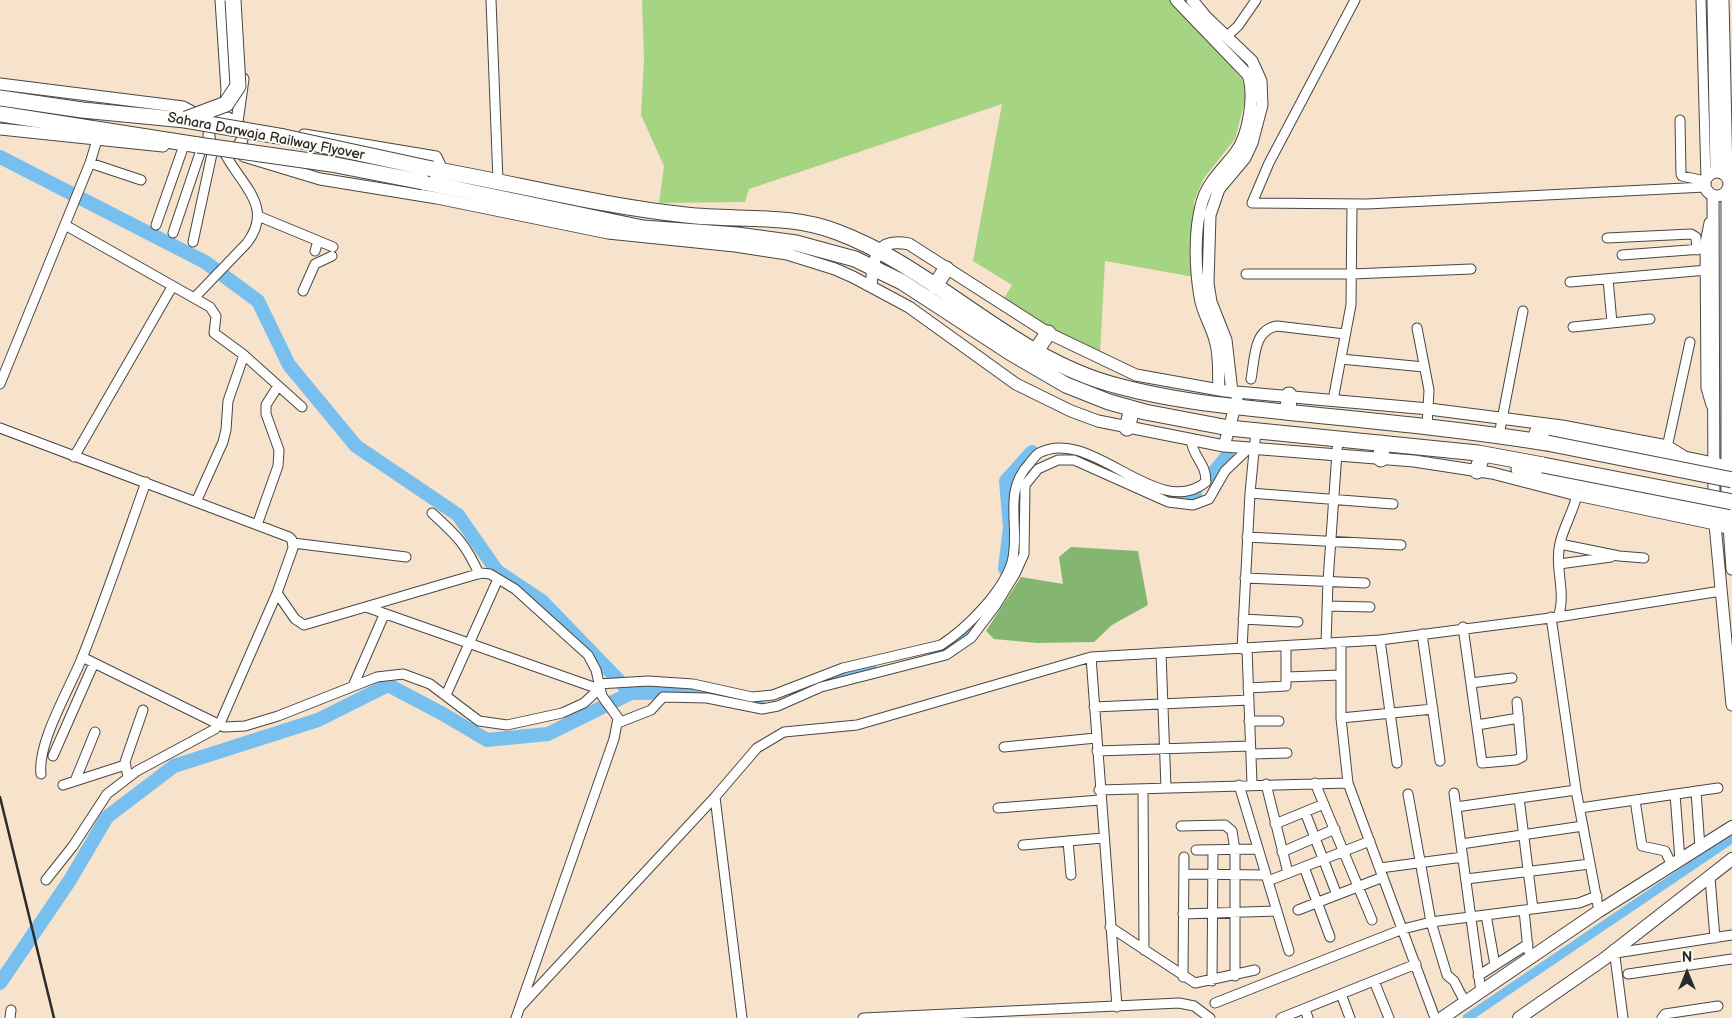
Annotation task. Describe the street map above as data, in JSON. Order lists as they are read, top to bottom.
{
  "streets": {
    "highway": ["Sahara Darwaja Railway Flyover"]
  },
  "north": "top"
}
